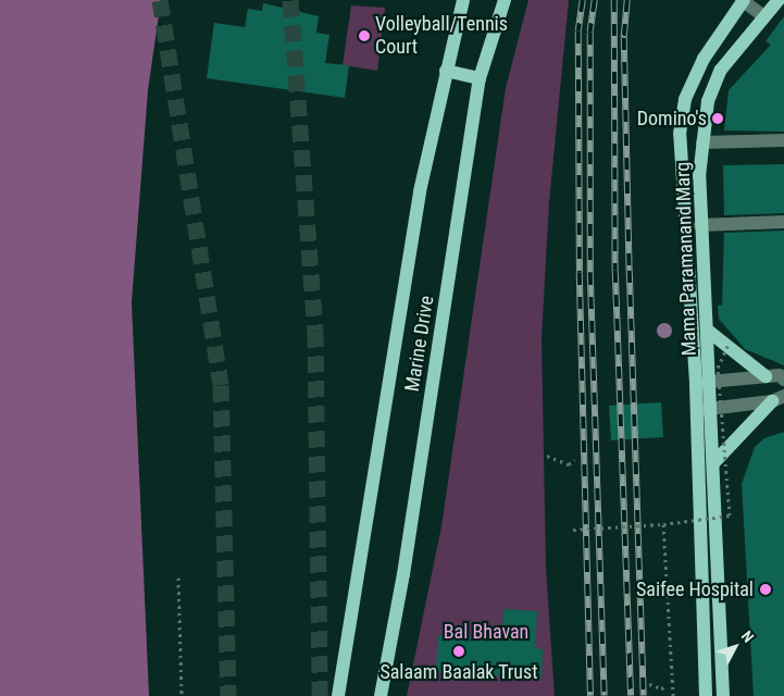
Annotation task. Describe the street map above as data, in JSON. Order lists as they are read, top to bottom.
{
  "streets": {
    "main road": ["Mama Paramanand Marg", "Marine Drive"]
  },
  "parks": ["Bal Bhavan"],
  "places": [
    "Volleyball/Tennis Court",
    "Domino's",
    "Saifee Hospital",
    "Salaam Baalak Trust"
  ],
  "north": "top right"
}
